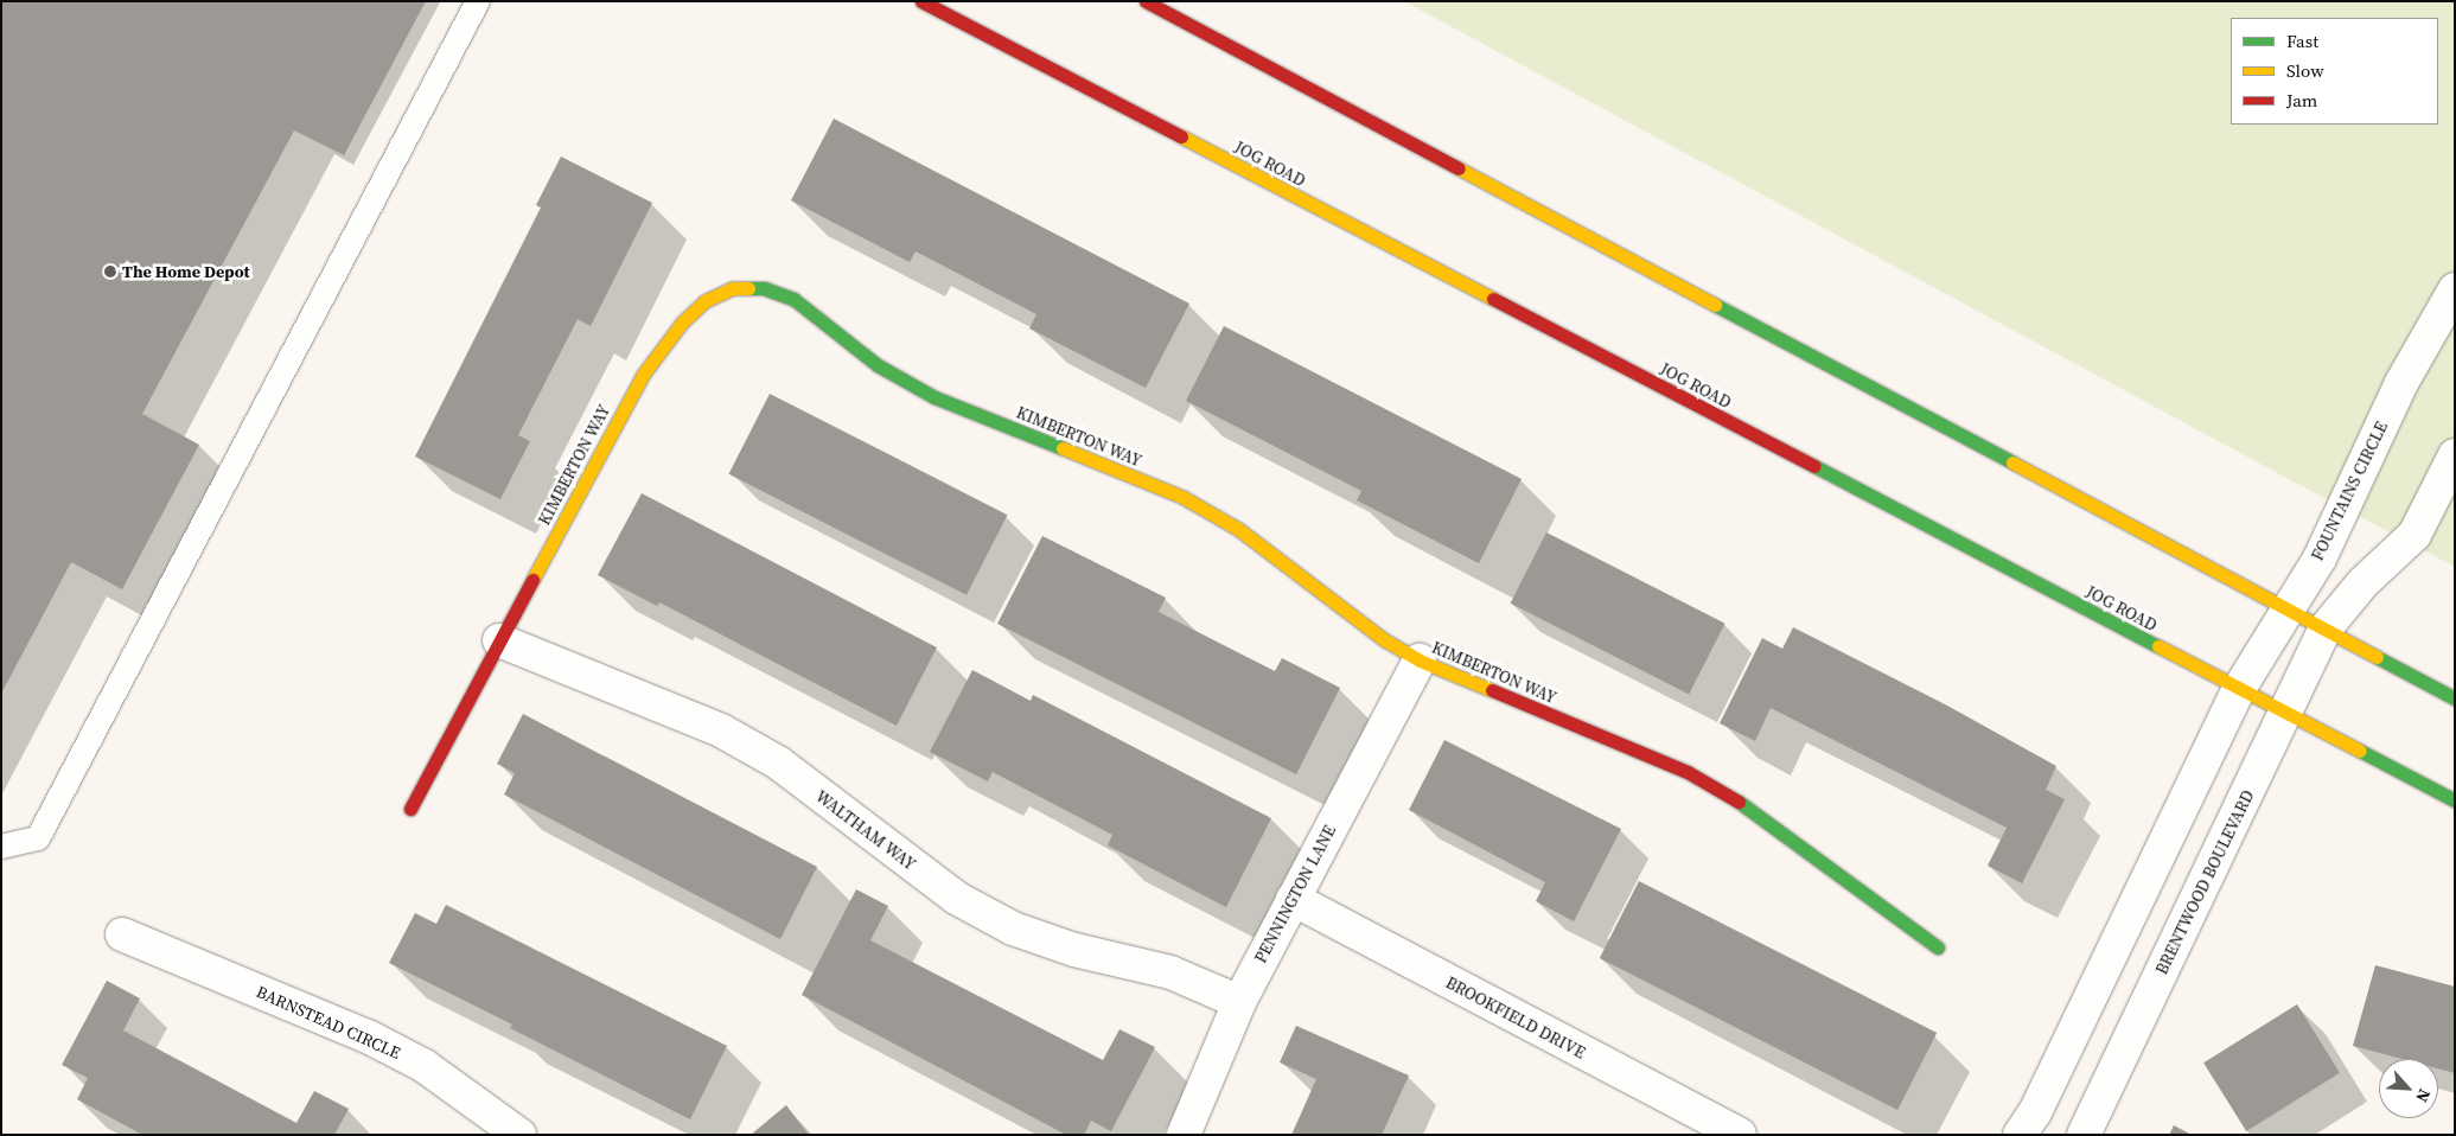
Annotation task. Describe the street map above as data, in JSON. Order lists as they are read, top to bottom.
{
  "streets": {
    "main road": ["JOG ROAD", "KIMBERTON WAY"],
    "street": [
      "FOUNTAINS CIRCLE",
      "WALTHAM WAY",
      "BRENTWOOD BOULEVARD",
      "PENNINGTON LANE",
      "BROOKFIELD DRIVE",
      "BARNSTEAD CIRCLE"
    ]
  },
  "crossings": [
    ["JOG ROAD", "FOUNTAINS CIRCLE"],
    ["JOG ROAD", "BRENTWOOD BOULEVARD"],
    ["KIMBERTON WAY", "WALTHAM WAY"],
    ["KIMBERTON WAY", "PENNINGTON LANE"],
    ["WALTHAM WAY", "PENNINGTON LANE"],
    ["PENNINGTON LANE", "BROOKFIELD DRIVE"]
  ],
  "places": ["The Home Depot"],
  "legend": ["Fast", "Slow", "Jam"],
  "north": "bottom right"
}
